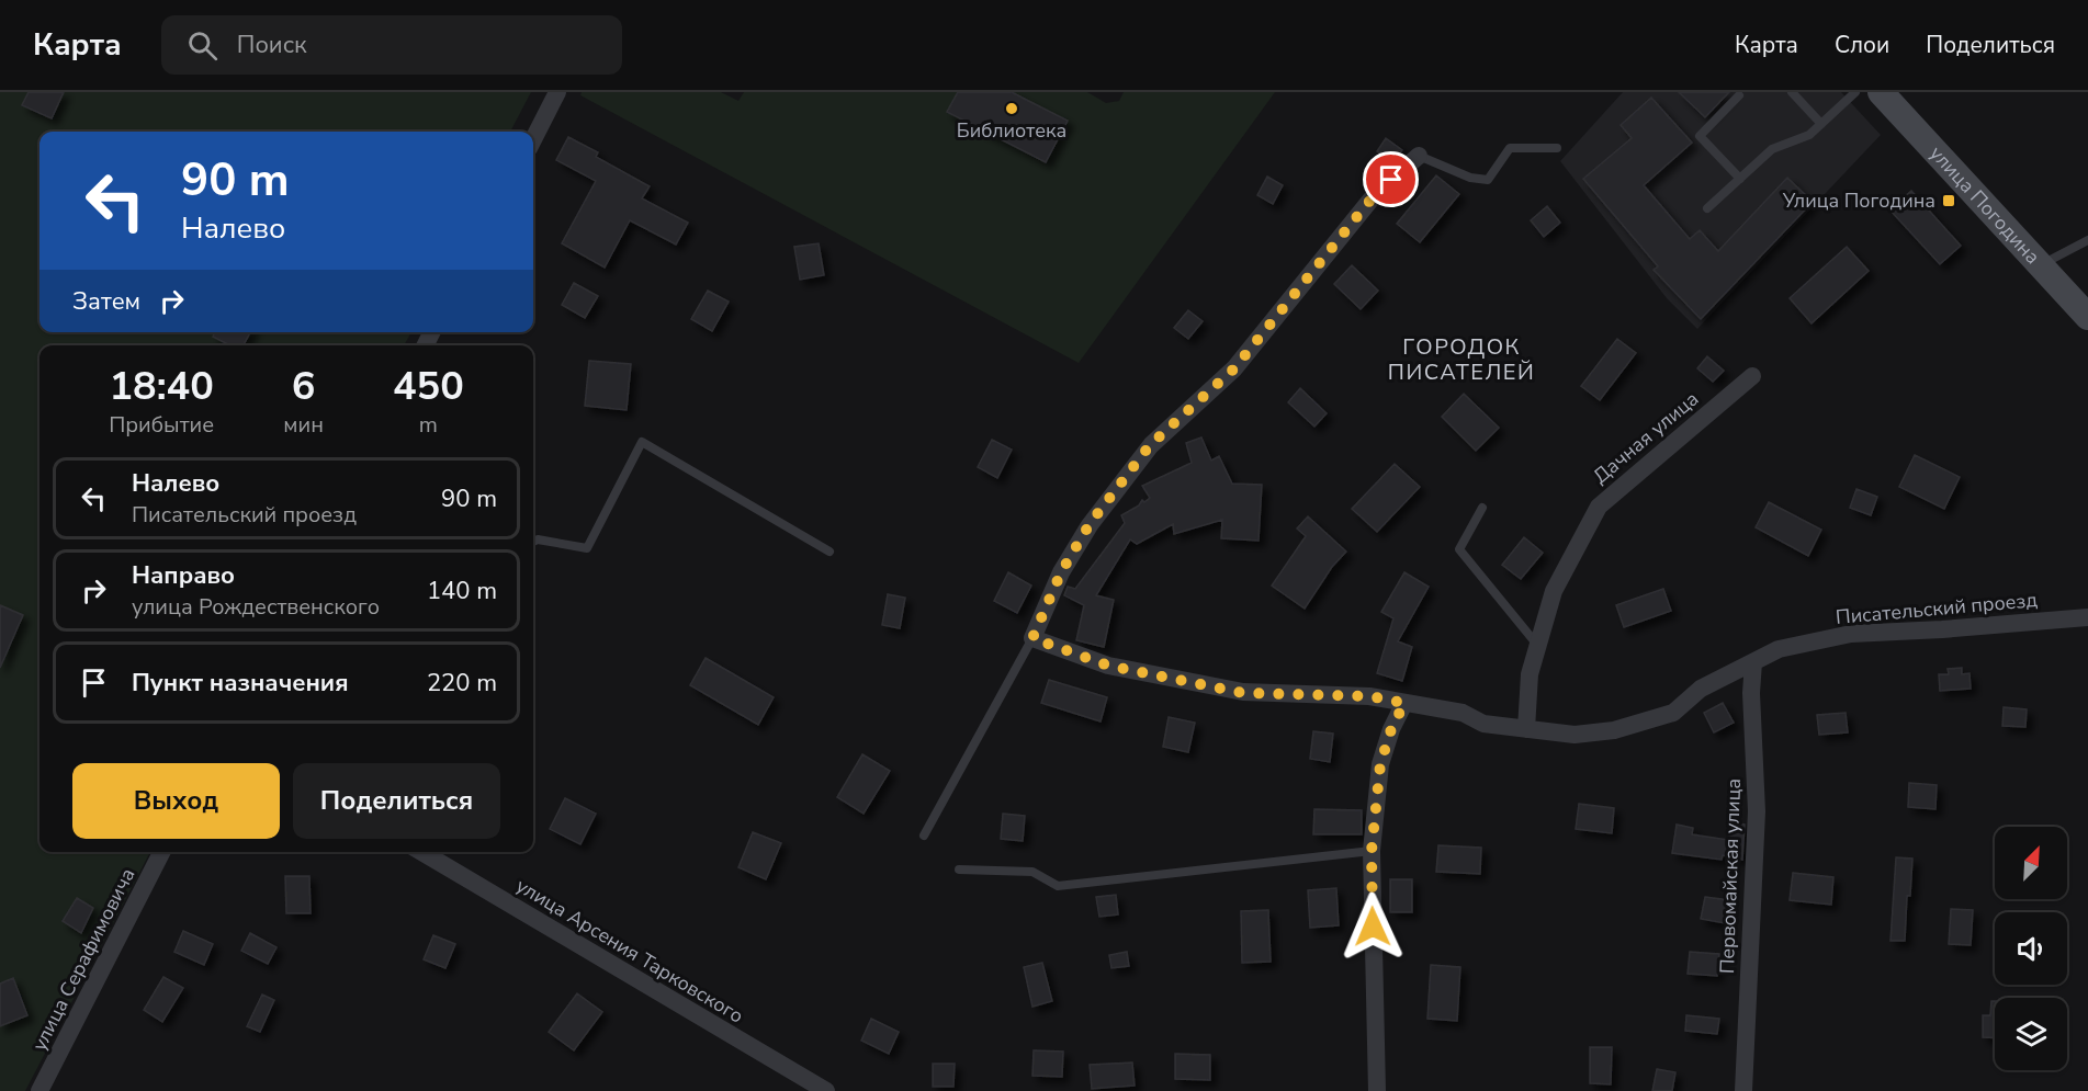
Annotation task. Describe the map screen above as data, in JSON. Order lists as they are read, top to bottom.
{
  "streets": {
    "main road": ["улица Погодина"],
    "street": [
      "Дачная улица",
      "Писательский проезд",
      "Первомайская улица",
      "улица Арсения Тарковского",
      "улица Серафимовича"
    ]
  },
  "crossings": [
    ["Дачная улица", "Писательский проезд"],
    ["Писательский проезд", "Первомайская улица"]
  ],
  "districts": ["ГОРОДОК ПИСАТЕЛЕЙ"],
  "places": {
    "other": ["Библиотека"],
    "transit": ["Улица Погодина"]
  },
  "north": "top right",
  "page": {
    "header": "Карта",
    "search": "Поиск",
    "nav": ["Карта", "Слои", "Поделиться"],
    "turn": ["90 m", "Налево"],
    "then": "Затем",
    "eta": [
      "18:40",
      "Прибытие",
      "6",
      "мин",
      "450",
      "m"
    ],
    "list": [
      {
        "name": "Налево",
        "note": "Писательский проезд",
        "value": "90 m"
      },
      {
        "name": "Направо",
        "note": "улица Рождественского",
        "value": "140 m"
      },
      {
        "name": "Пункт назначения",
        "value": "220 m"
      }
    ],
    "buttons": ["Выход", "Поделиться"]
  }
}
